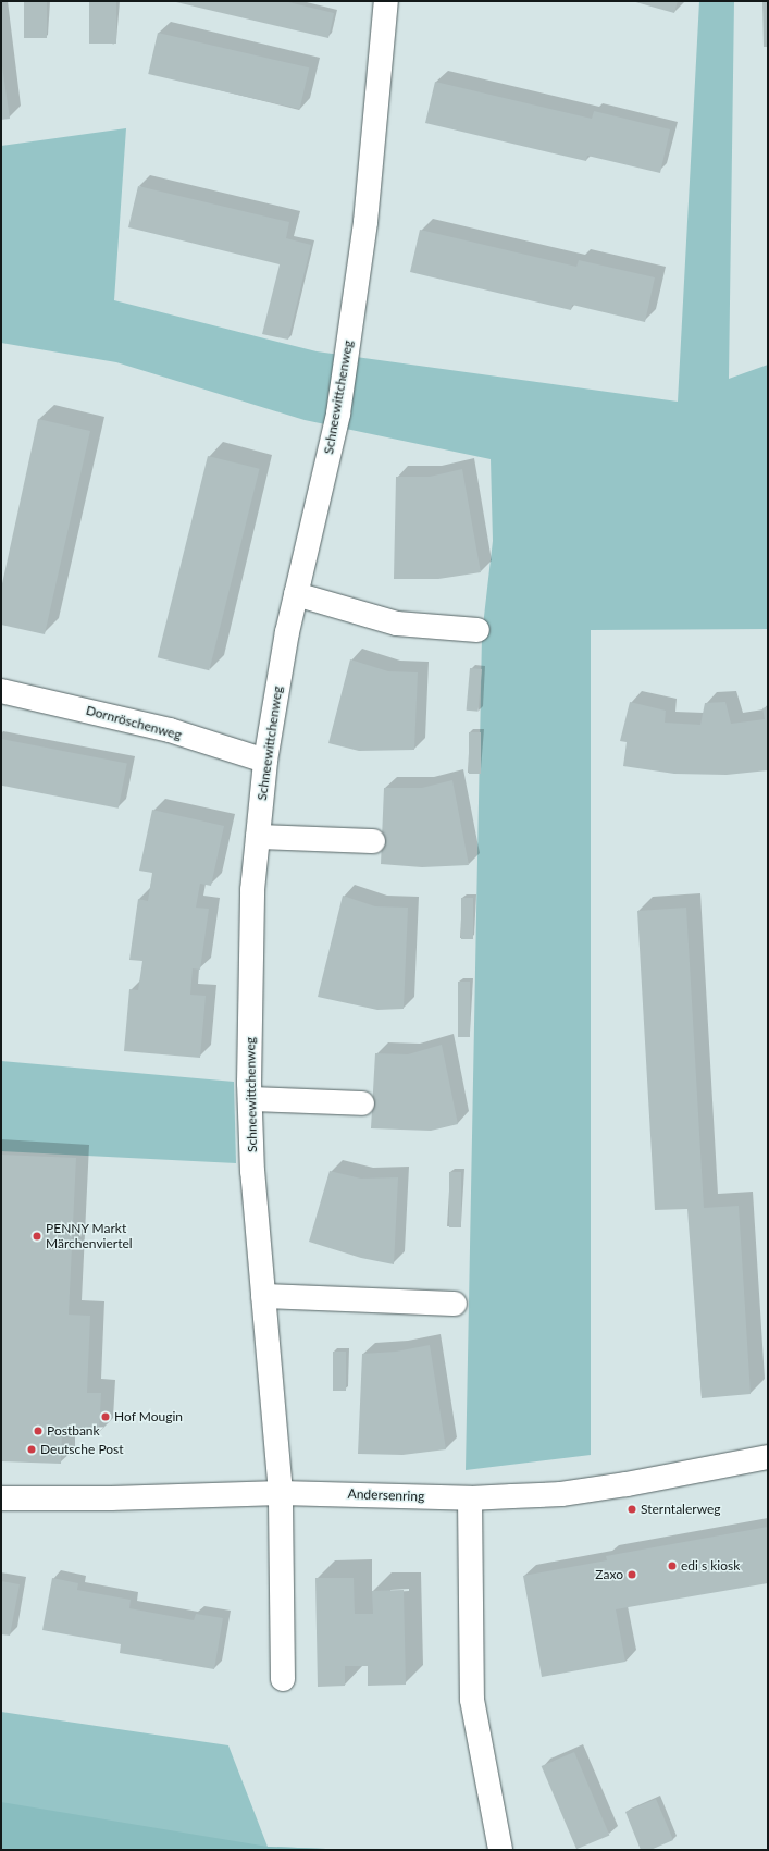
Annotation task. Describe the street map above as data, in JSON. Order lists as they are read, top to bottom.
{
  "streets": {
    "street": ["Schneewittchenweg", "Dornröschenweg", "Andersenring"]
  },
  "crossings": [
    ["Schneewittchenweg", "Dornröschenweg"],
    ["Schneewittchenweg", "Andersenring"]
  ],
  "places": [
    "PENNY Markt Märchenviertel",
    "Hof Mougin",
    "Postbank",
    "Deutsche Post",
    "Sterntalerweg",
    "edi s kiosk",
    "Zaxo"
  ]
}
